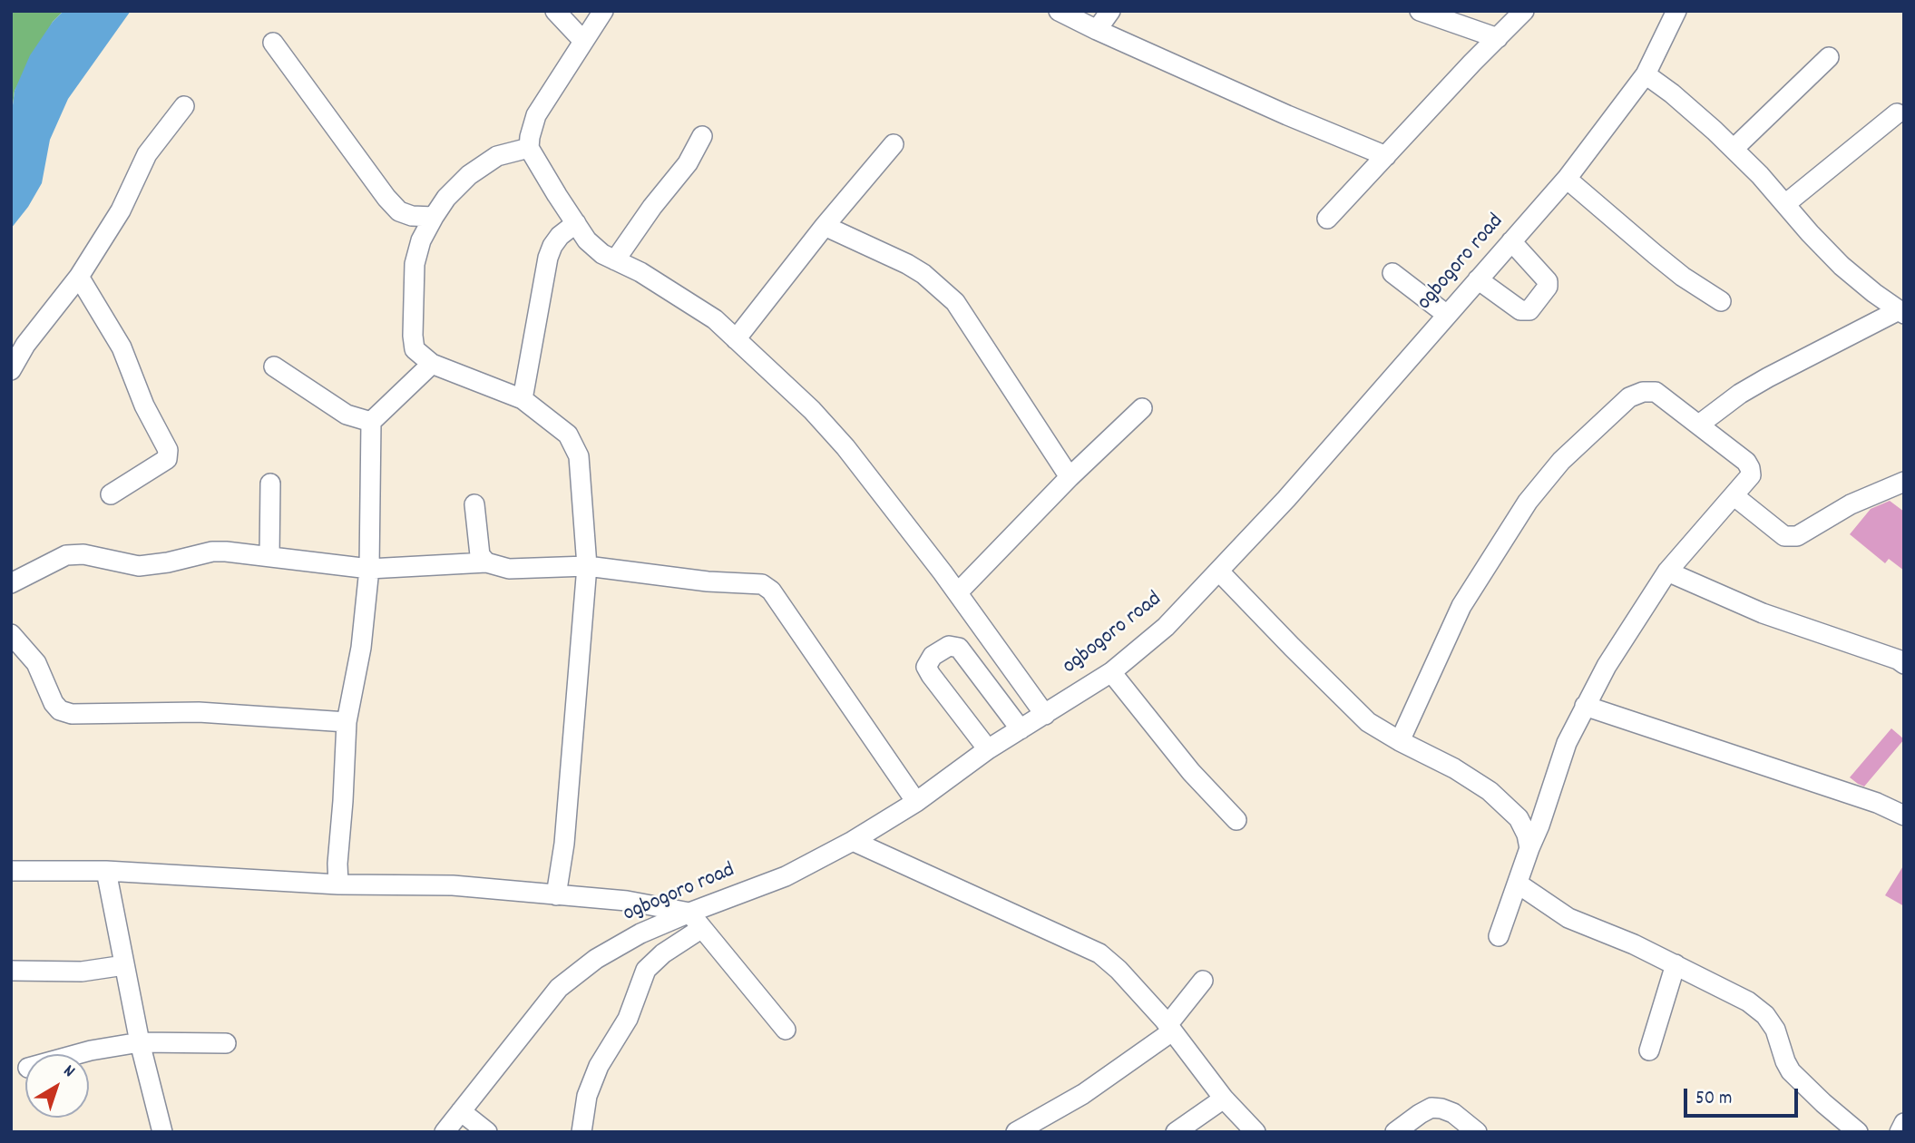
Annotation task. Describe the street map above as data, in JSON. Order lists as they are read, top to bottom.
{
  "streets": {
    "street": ["ogbogoro road"]
  },
  "scale_bar": "50 m",
  "north": "top right"
}
